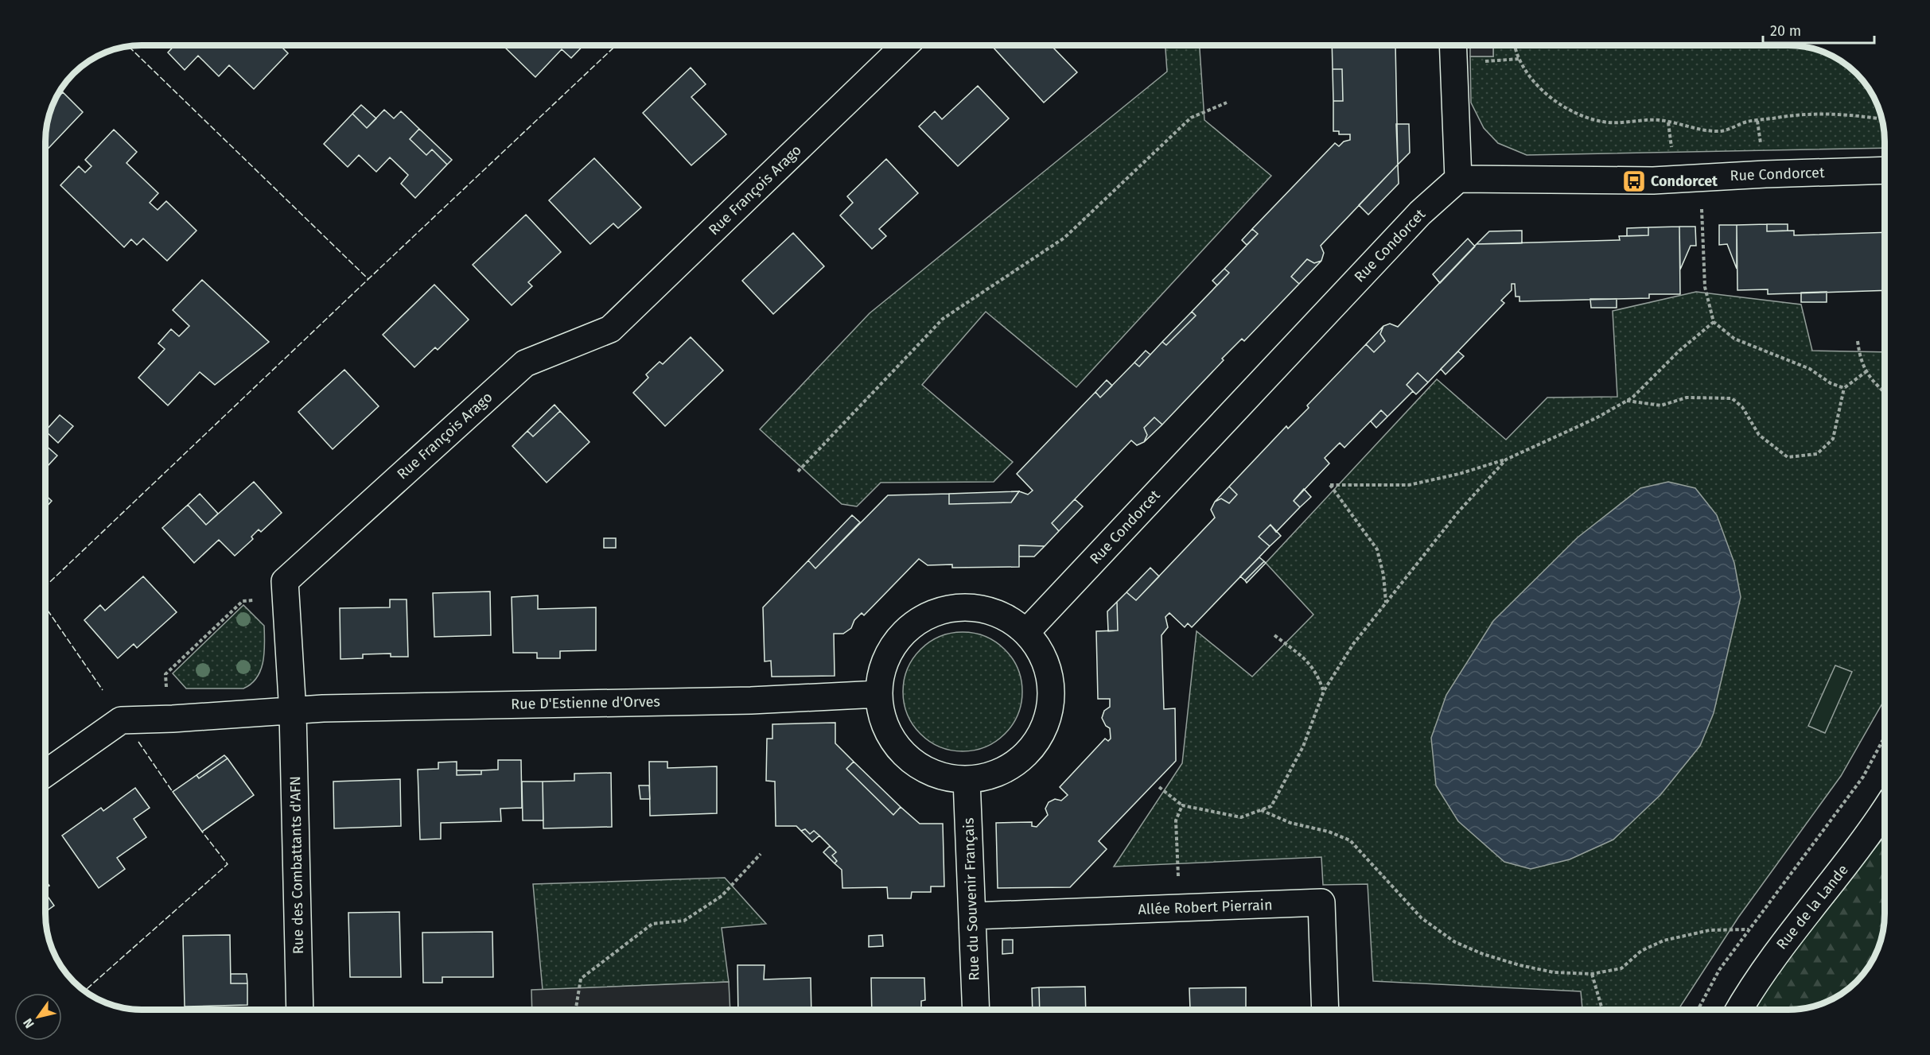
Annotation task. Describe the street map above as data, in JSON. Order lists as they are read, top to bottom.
{
  "streets": {
    "street": [
      "Rue Condorcet",
      "Rue François Arago",
      "Rue D'Estienne d'Orves",
      "Rue des Combattants d'AFN",
      "Rue du Souvenir Français",
      "Allée Robert Pierrain",
      "Rue de la Lande"
    ]
  },
  "crossings": [
    ["Rue François Arago", "Rue D'Estienne d'Orves"],
    ["Rue François Arago", "Rue des Combattants d'AFN"],
    ["Rue D'Estienne d'Orves", "Rue des Combattants d'AFN"],
    ["Rue du Souvenir Français", "Allée Robert Pierrain"]
  ],
  "places": {
    "bus stop": ["Condorcet"]
  },
  "scale_bar": "20 m",
  "north": "bottom left"
}
